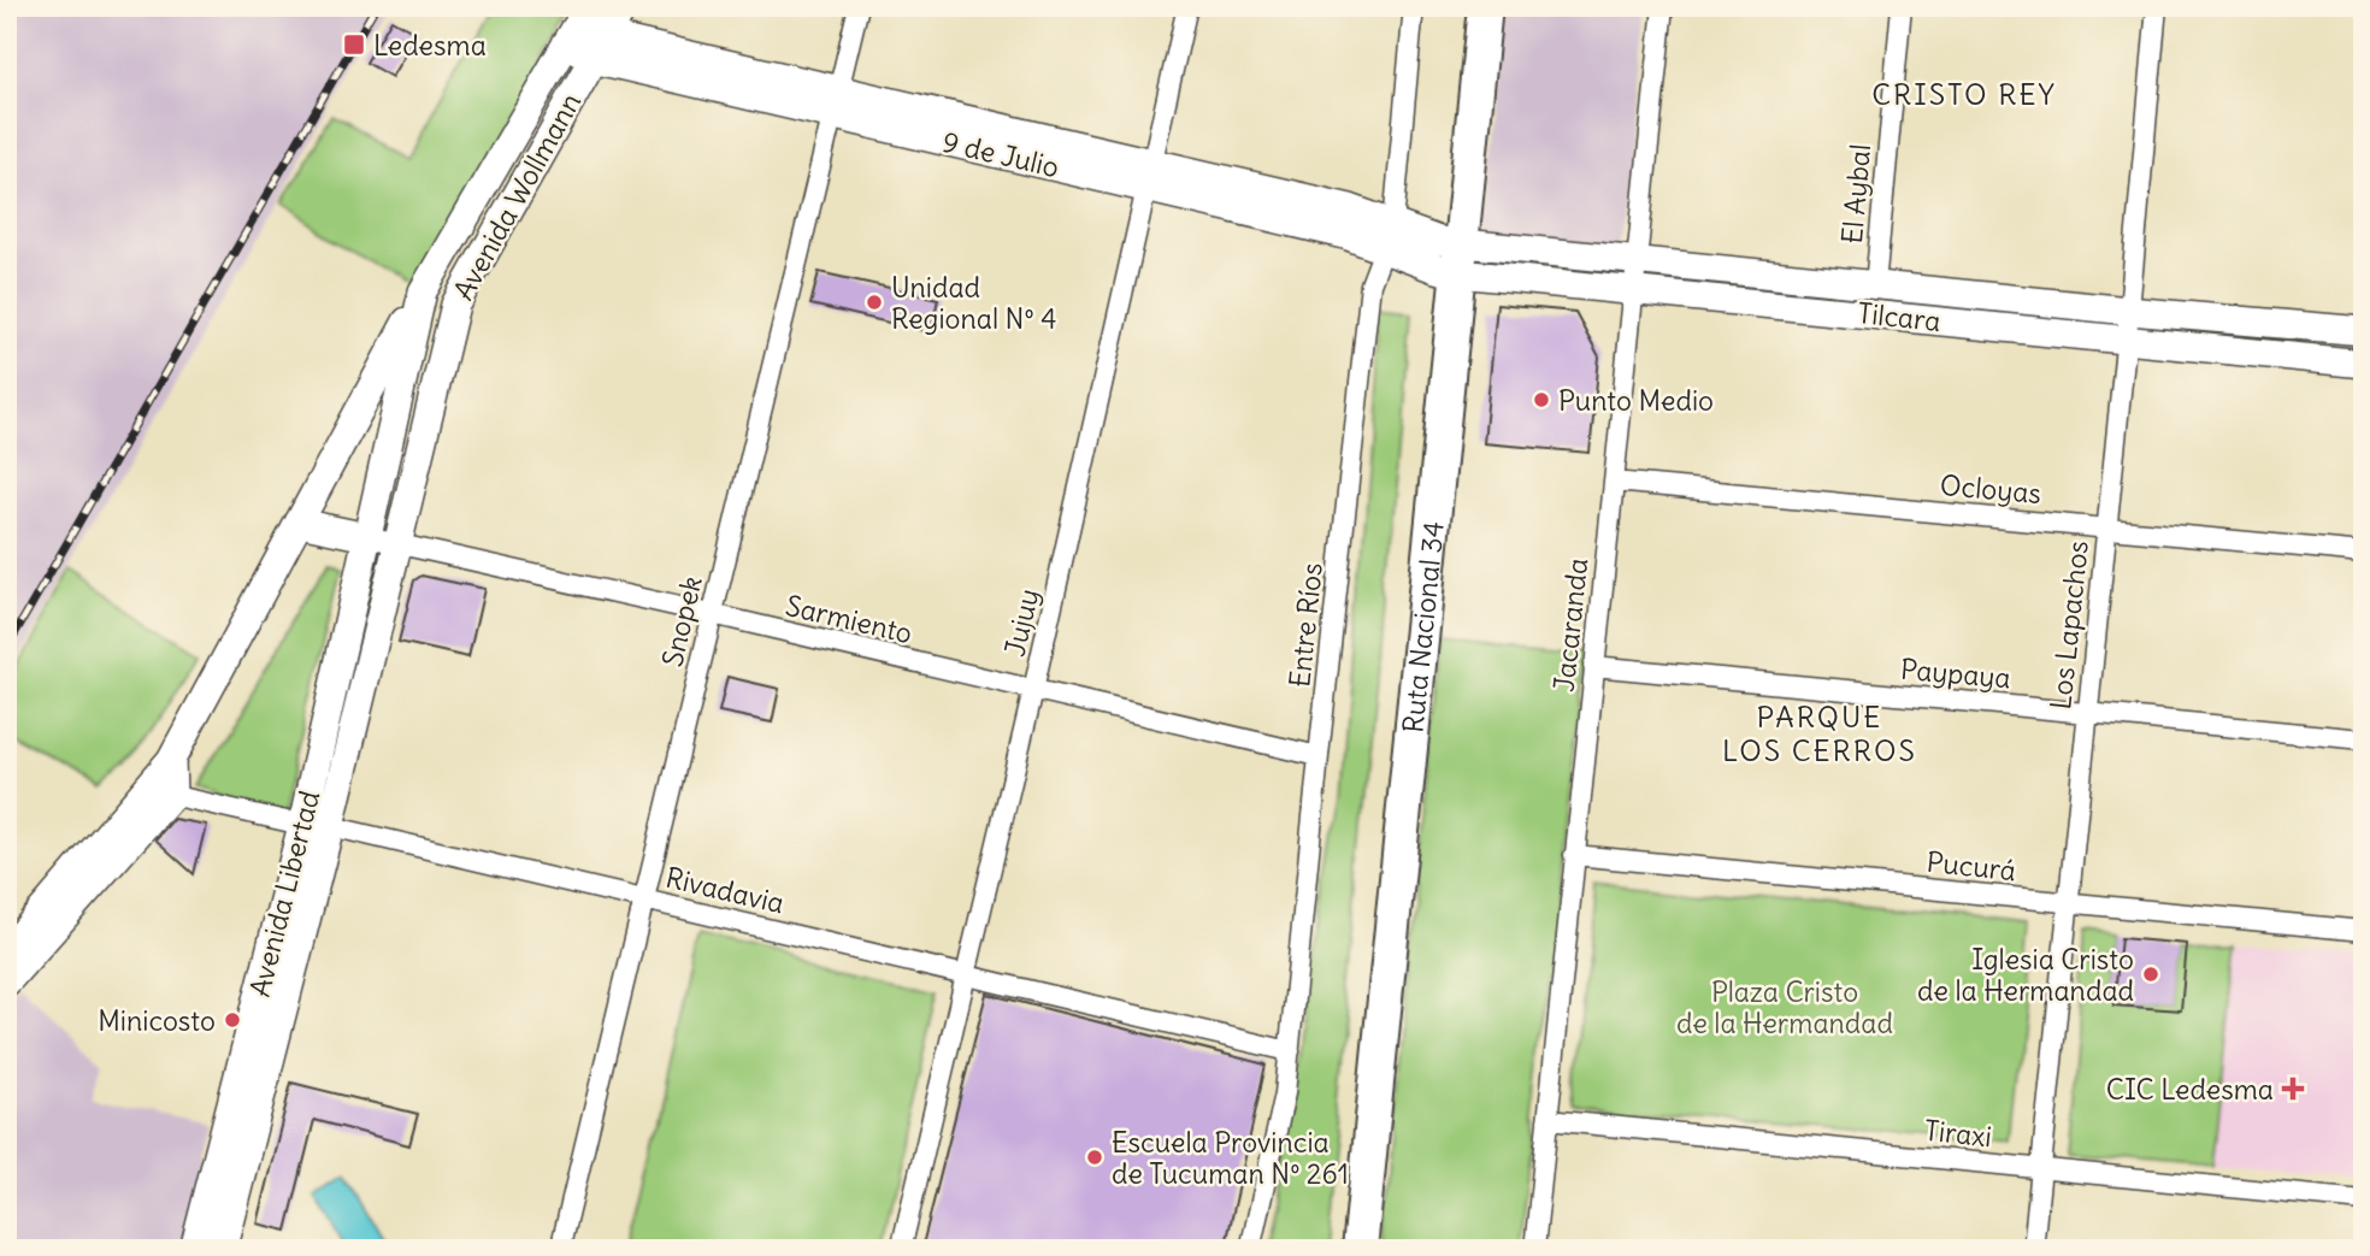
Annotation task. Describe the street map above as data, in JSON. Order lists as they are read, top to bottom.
{
  "streets": {
    "highway": ["Ruta Nacional 34"],
    "street": [
      "9 de Julio",
      "El Aybal",
      "Avenida Wollmann",
      "Tilcara",
      "Ocloyas",
      "Sarmiento",
      "Snopek",
      "Jujuy",
      "Entre Ríos",
      "Jacaranda",
      "Los Lapachos",
      "Paypaya",
      "Pucurá",
      "Rivadavia",
      "Avenida Libertad",
      "Tiraxi"
    ]
  },
  "crossings": [
    ["9 de Julio", "Avenida Wollmann"],
    ["9 de Julio", "Tilcara"],
    ["9 de Julio", "Snopek"],
    ["9 de Julio", "Jujuy"],
    ["9 de Julio", "Entre Ríos"],
    ["9 de Julio", "Ruta Nacional 34"],
    ["El Aybal", "Tilcara"],
    ["Avenida Wollmann", "Sarmiento"],
    ["Avenida Wollmann", "Rivadavia"],
    ["Avenida Wollmann", "Avenida Libertad"],
    ["Tilcara", "Jacaranda"],
    ["Tilcara", "Los Lapachos"],
    ["Tilcara", "Ruta Nacional 34"],
    ["Ocloyas", "Jacaranda"],
    ["Ocloyas", "Los Lapachos"],
    ["Sarmiento", "Snopek"],
    ["Sarmiento", "Jujuy"],
    ["Sarmiento", "Entre Ríos"],
    ["Sarmiento", "Avenida Libertad"],
    ["Snopek", "Rivadavia"],
    ["Jujuy", "Rivadavia"],
    ["Entre Ríos", "Rivadavia"],
    ["Jacaranda", "Paypaya"],
    ["Jacaranda", "Pucurá"],
    ["Jacaranda", "Tiraxi"],
    ["Los Lapachos", "Paypaya"],
    ["Los Lapachos", "Pucurá"],
    ["Los Lapachos", "Tiraxi"],
    ["Rivadavia", "Avenida Libertad"]
  ],
  "districts": ["CRISTO REY", "PARQUE LOS CERROS"],
  "parks": ["Plaza Cristo de la Hermandad"],
  "places": {
    "transit": ["Ledesma"],
    "other": [
      "Unidad Regional Nº 4",
      "Punto Medio",
      "Iglesia Cristo de la Hermandad",
      "Minicosto",
      "Escuela Provincia de Tucuman Nº 261"
    ],
    "health": ["CIC Ledesma"]
  }
}
